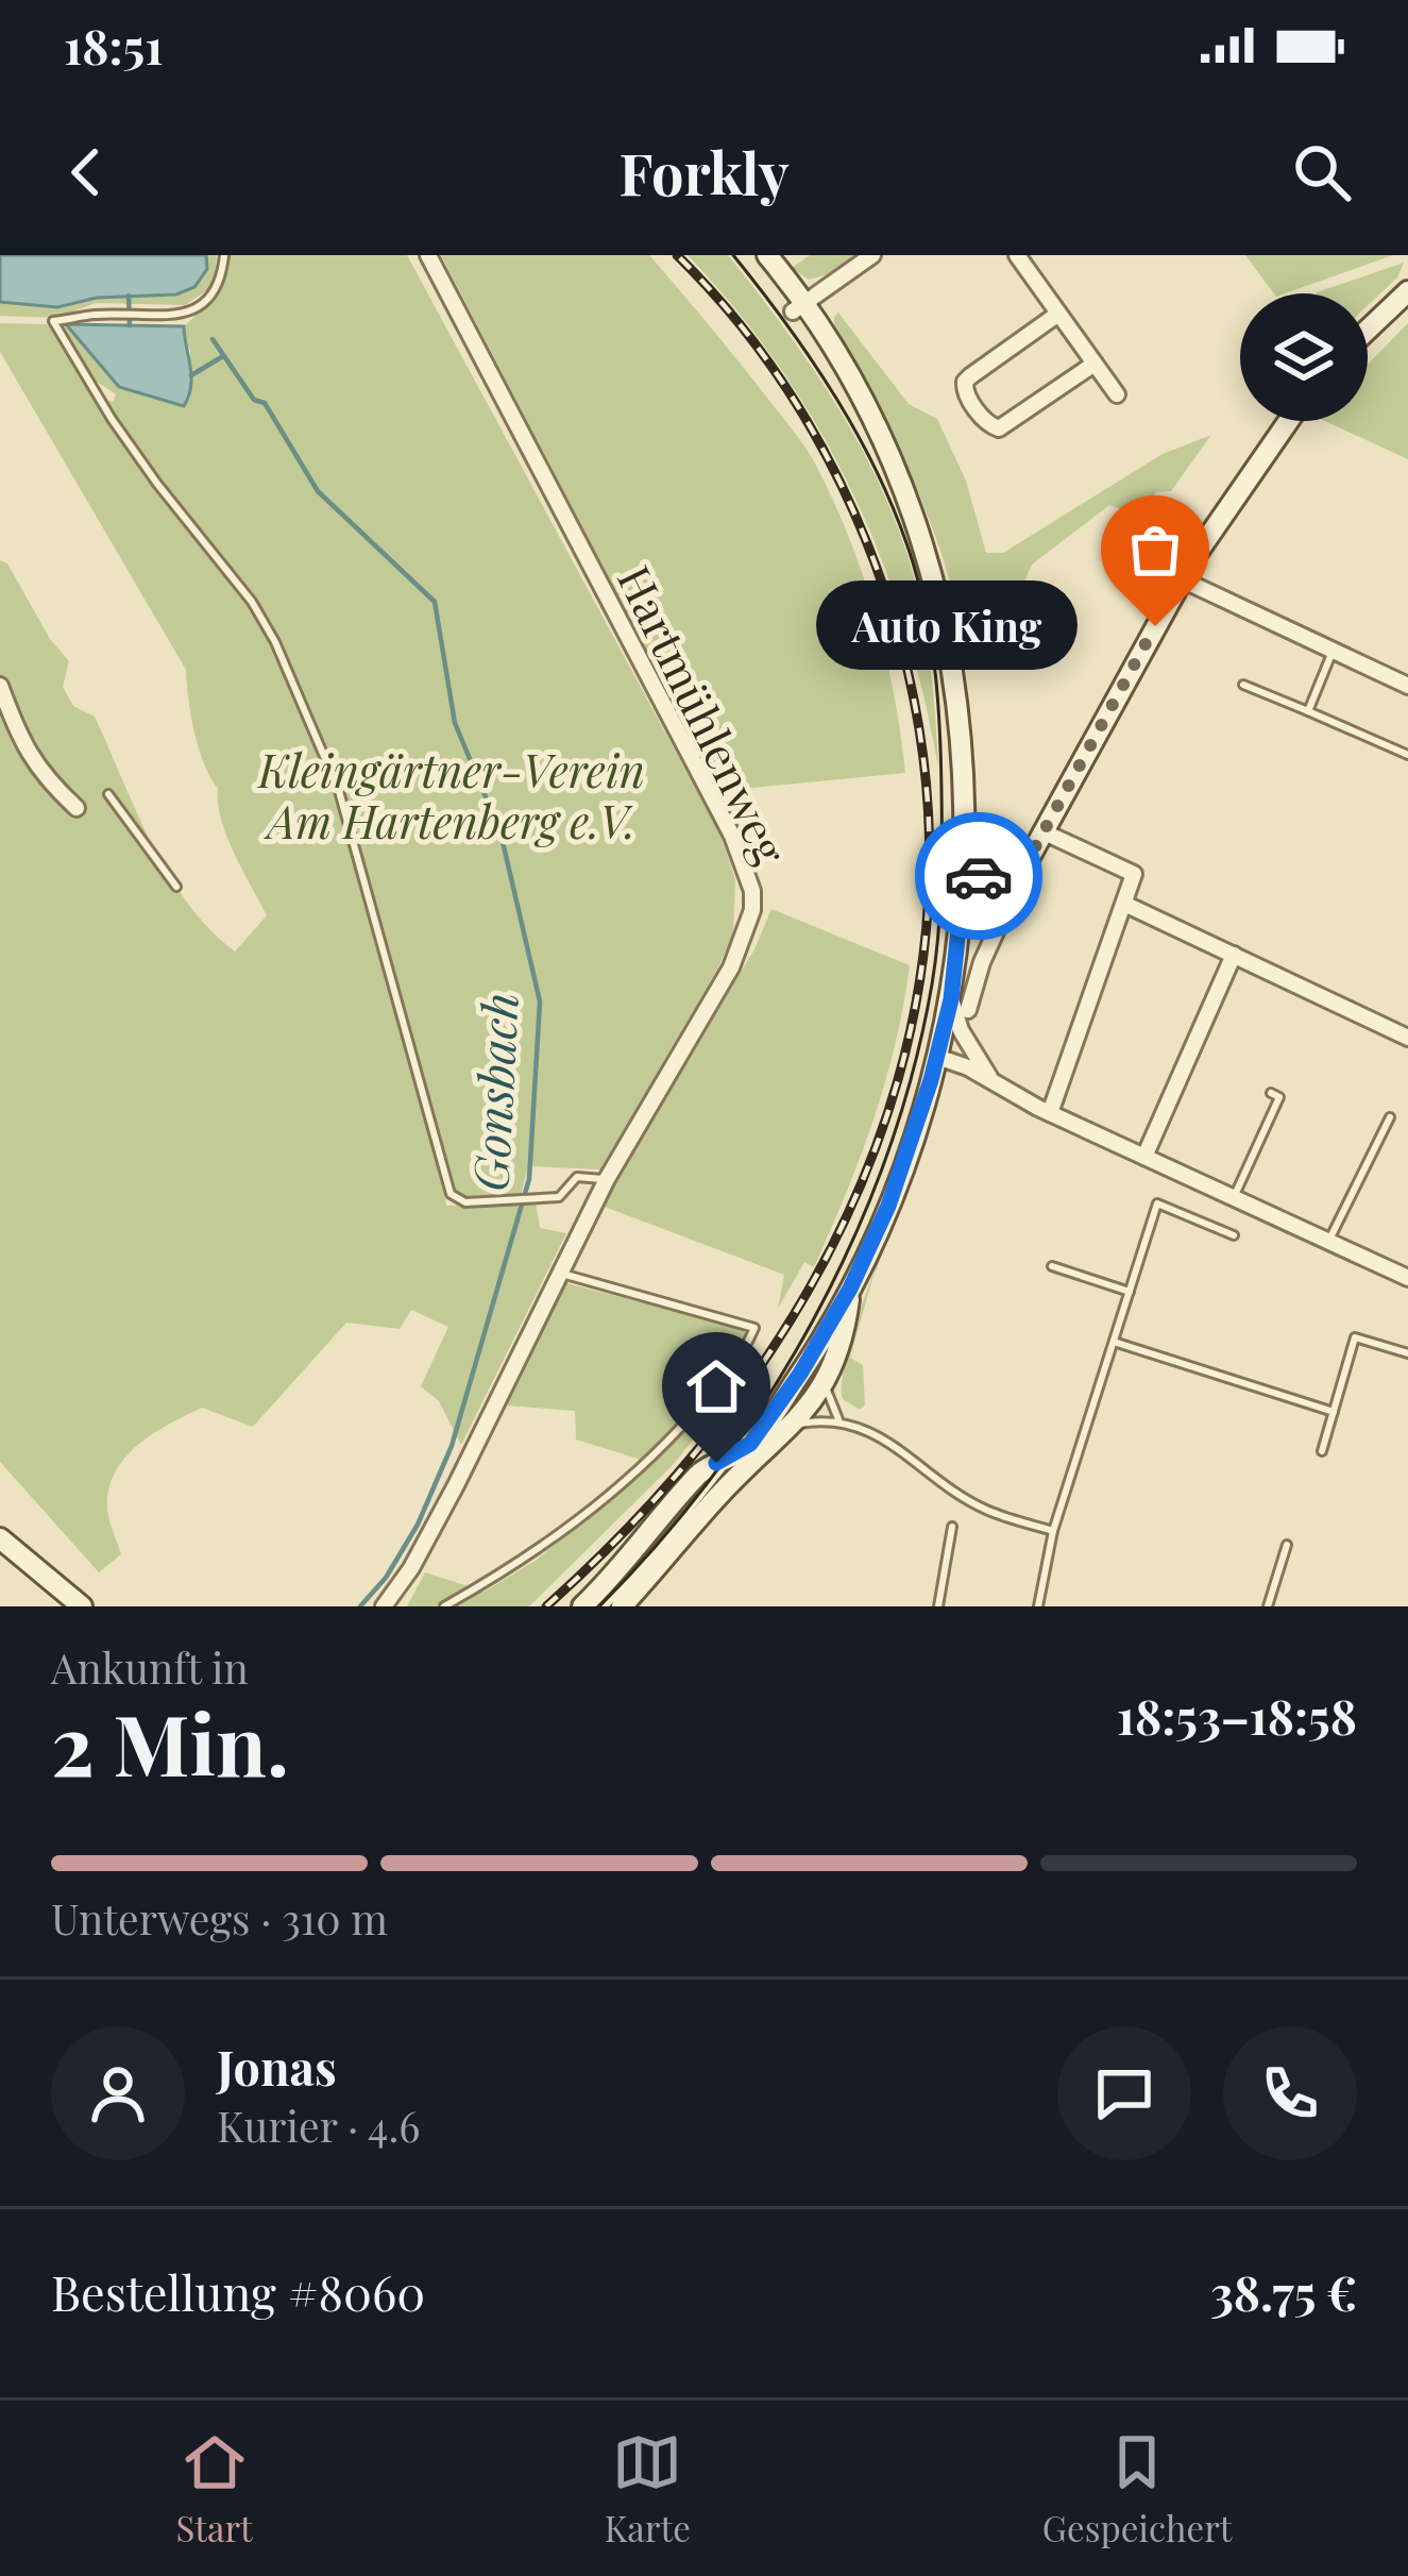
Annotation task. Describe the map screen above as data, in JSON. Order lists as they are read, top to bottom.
{
  "streets": {
    "street": ["Hartmühlenweg"]
  },
  "water": ["Gonsbach"],
  "parks": ["Kleingärtner-Verein Am Hartenberg e.V."],
  "places": ["Auto King"],
  "page": {
    "status": "18:51",
    "header": "Forkly",
    "bubble": "Auto King",
    "heading": ["2 Min.", "Ankunft in", "18:53–18:58"],
    "panel": [
      "Jonas",
      "Kurier · 4.6",
      "Bestellung #8060",
      "38.75 €"
    ],
    "bar": "Unterwegs · 310 m",
    "tabs": ["Start", "Karte", "Gespeichert"]
  }
}
